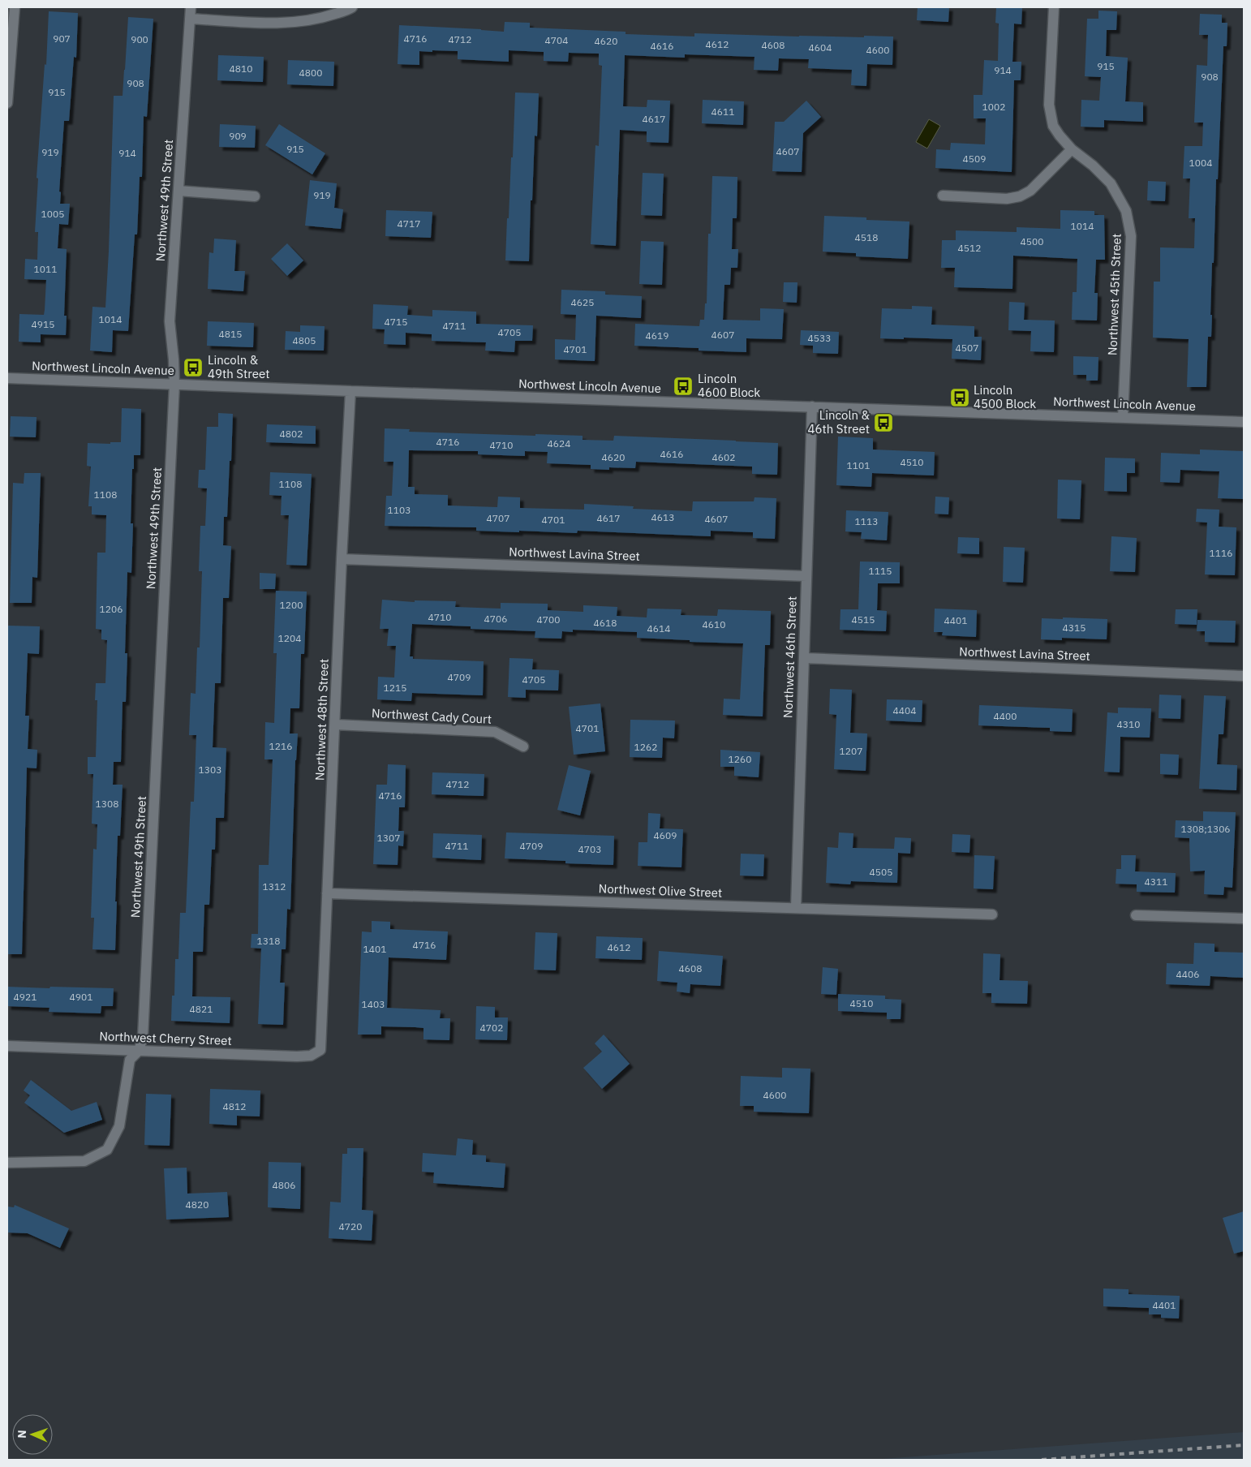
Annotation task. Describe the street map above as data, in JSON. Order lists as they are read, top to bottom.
{
  "streets": {
    "street": [
      "Northwest 49th Street",
      "Northwest 45th Street",
      "Northwest Lincoln Avenue",
      "Northwest Lavina Street",
      "Northwest 46th Street",
      "Northwest Cady Court",
      "Northwest 48th Street",
      "Northwest Olive Street",
      "Northwest Cherry Street"
    ]
  },
  "crossings": [
    ["Northwest 49th Street", "Northwest Lincoln Avenue"],
    ["Northwest 49th Street", "Northwest Cherry Street"],
    ["Northwest 45th Street", "Northwest Lincoln Avenue"],
    ["Northwest Lincoln Avenue", "Northwest 46th Street"],
    ["Northwest Lincoln Avenue", "Northwest 48th Street"],
    ["Northwest Lavina Street", "Northwest 46th Street"],
    ["Northwest Lavina Street", "Northwest 48th Street"],
    ["Northwest 46th Street", "Northwest Olive Street"],
    ["Northwest Cady Court", "Northwest 48th Street"],
    ["Northwest 48th Street", "Northwest Olive Street"],
    ["Northwest 48th Street", "Northwest Cherry Street"]
  ],
  "places": {
    "bus stop": [
      "Lincoln & 49th Street",
      "Lincoln 4600 Block",
      "Lincoln 4500 Block",
      "Lincoln & 46th Street"
    ]
  },
  "house_numbers": [
    "907",
    "4716",
    "900",
    "4712",
    "4704",
    "4620",
    "4612",
    "4608",
    "4616",
    "4604",
    "4600",
    "915",
    "4810",
    "914",
    "4800",
    "908",
    "908",
    "915",
    "1002",
    "4611",
    "4617",
    "909",
    "915",
    "4607",
    "919",
    "914",
    "4509",
    "1004",
    "919",
    "1005",
    "4717",
    "1014",
    "4518",
    "4500",
    "4512",
    "1011",
    "4625",
    "1014",
    "4715",
    "4915",
    "4711",
    "4705",
    "4815",
    "4607",
    "4619",
    "4533",
    "4805",
    "4507",
    "4701",
    "4802",
    "4716",
    "4624",
    "4710",
    "4616",
    "4620",
    "4602",
    "4510",
    "1101",
    "1108",
    "1108",
    "1103",
    "4613",
    "4707",
    "4617",
    "4607",
    "4701",
    "1113",
    "1116",
    "1115",
    "1200",
    "1206",
    "4710",
    "4706",
    "4700",
    "4515",
    "4401",
    "4618",
    "4610",
    "4315",
    "4614",
    "1204",
    "4709",
    "4705",
    "1215",
    "4404",
    "4400",
    "4310",
    "4701",
    "1216",
    "1262",
    "1207",
    "1260",
    "1303",
    "4712",
    "4716",
    "1308",
    "1308;1306",
    "4609",
    "1307",
    "4711",
    "4709",
    "4703",
    "4505",
    "4311",
    "1312",
    "1318",
    "4716",
    "4612",
    "1401",
    "4608",
    "4406",
    "4921",
    "4901",
    "4510",
    "1403",
    "4821",
    "4702",
    "4600",
    "4812",
    "4806",
    "4820",
    "4720",
    "4401"
  ],
  "north": "left"
}
